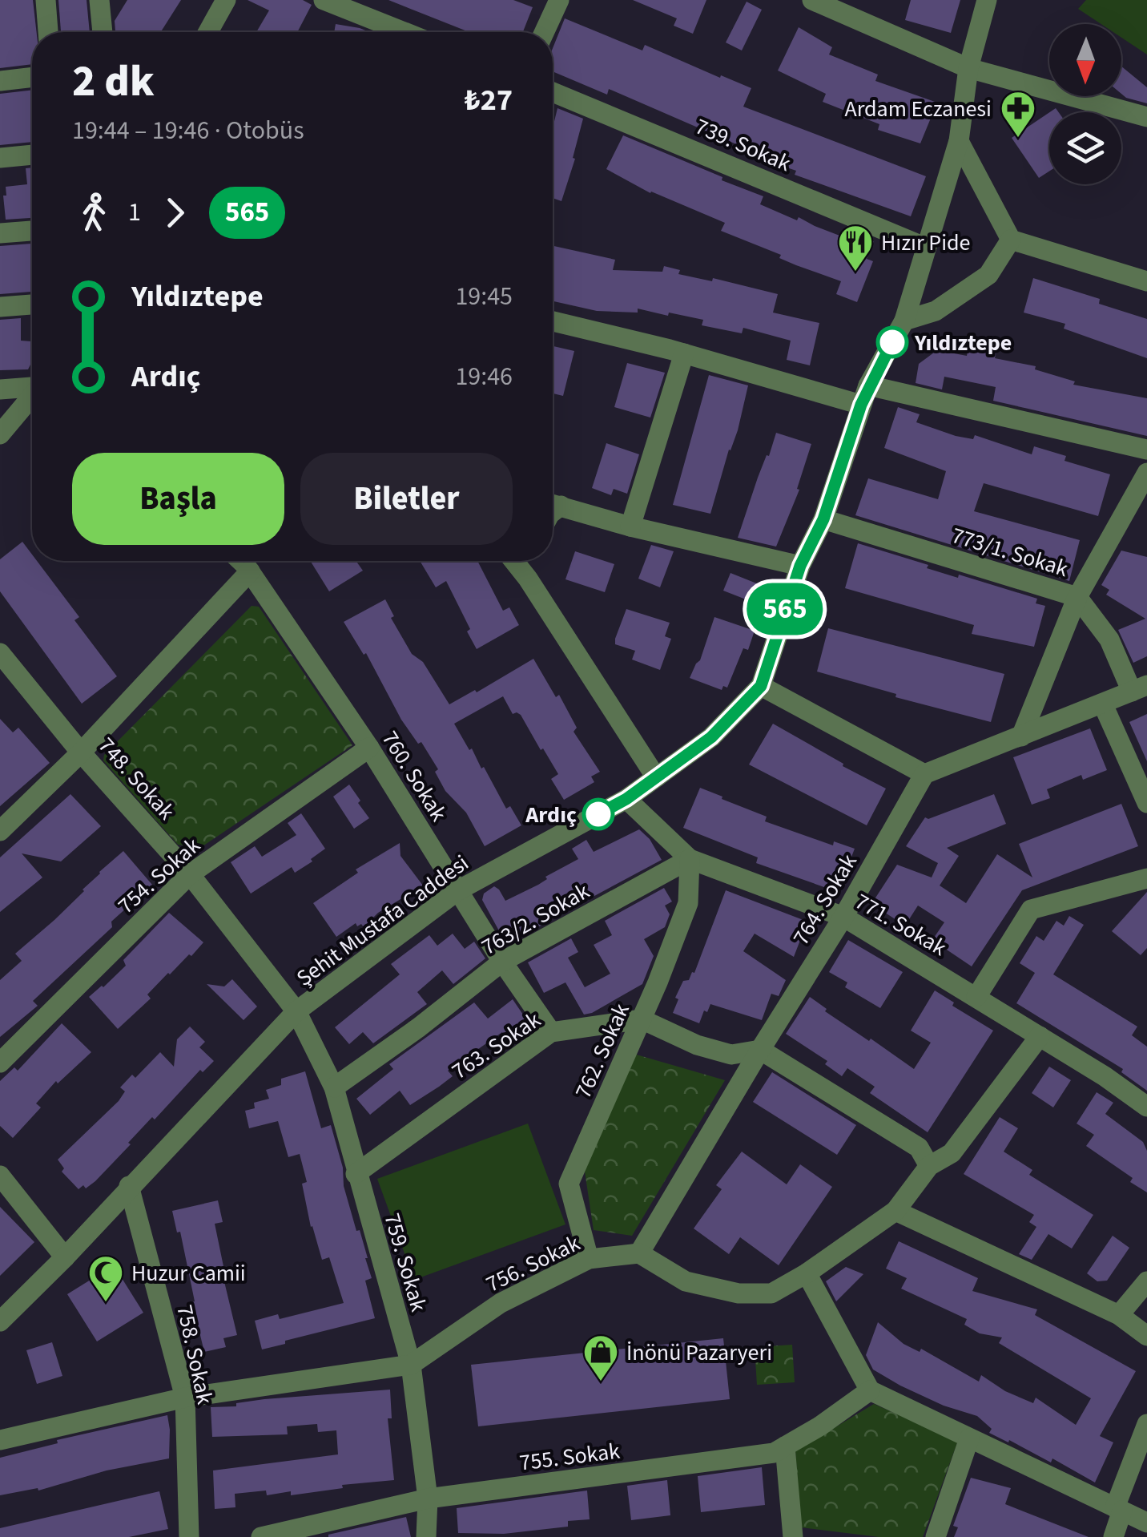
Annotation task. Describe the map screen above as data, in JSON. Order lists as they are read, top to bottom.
{
  "streets": {
    "street": [
      "739. Sokak",
      "773/1. Sokak",
      "760. Sokak",
      "748. Sokak",
      "754. Sokak",
      "764. Sokak",
      "763/2. Sokak",
      "Şehit Mustafa Caddesi",
      "771. Sokak",
      "763. Sokak",
      "762. Sokak",
      "759. Sokak",
      "756. Sokak",
      "758. Sokak",
      "755. Sokak"
    ]
  },
  "crossings": [
    ["739. Sokak", "Şehit Mustafa Caddesi"],
    ["773/1. Sokak", "Şehit Mustafa Caddesi"],
    ["760. Sokak", "754. Sokak"],
    ["760. Sokak", "763/2. Sokak"],
    ["760. Sokak", "Şehit Mustafa Caddesi"],
    ["760. Sokak", "763. Sokak"],
    ["748. Sokak", "754. Sokak"],
    ["748. Sokak", "Şehit Mustafa Caddesi"],
    ["748. Sokak", "759. Sokak"],
    ["764. Sokak", "771. Sokak"],
    ["764. Sokak", "756. Sokak"],
    ["763/2. Sokak", "771. Sokak"],
    ["763/2. Sokak", "762. Sokak"],
    ["763/2. Sokak", "759. Sokak"],
    ["Şehit Mustafa Caddesi", "771. Sokak"],
    ["Şehit Mustafa Caddesi", "759. Sokak"],
    ["Şehit Mustafa Caddesi", "758. Sokak"],
    ["771. Sokak", "762. Sokak"],
    ["763. Sokak", "762. Sokak"],
    ["763. Sokak", "759. Sokak"],
    ["762. Sokak", "756. Sokak"],
    ["759. Sokak", "756. Sokak"],
    ["759. Sokak", "755. Sokak"],
    ["756. Sokak", "758. Sokak"]
  ],
  "places": {
    "pharmacy": ["Ardam Eczanesi"],
    "restaurant": ["Hızır Pide"],
    "other": ["Yıldıztepe", "Ardıç"],
    "mosque": ["Huzur Camii"],
    "shop": ["İnönü Pazaryeri"]
  },
  "lines": ["bus line 565"],
  "north": "bottom",
  "page": {
    "on_map": "565",
    "heading": ["2 dk", "19:44 – 19:46 · Otobüs", "₺27"],
    "legs": ["1", "565"],
    "list": [
      {
        "name": "Yıldıztepe",
        "value": "19:45"
      },
      {
        "name": "Ardıç",
        "value": "19:46"
      }
    ],
    "buttons": ["Başla", "Biletler"]
  }
}
